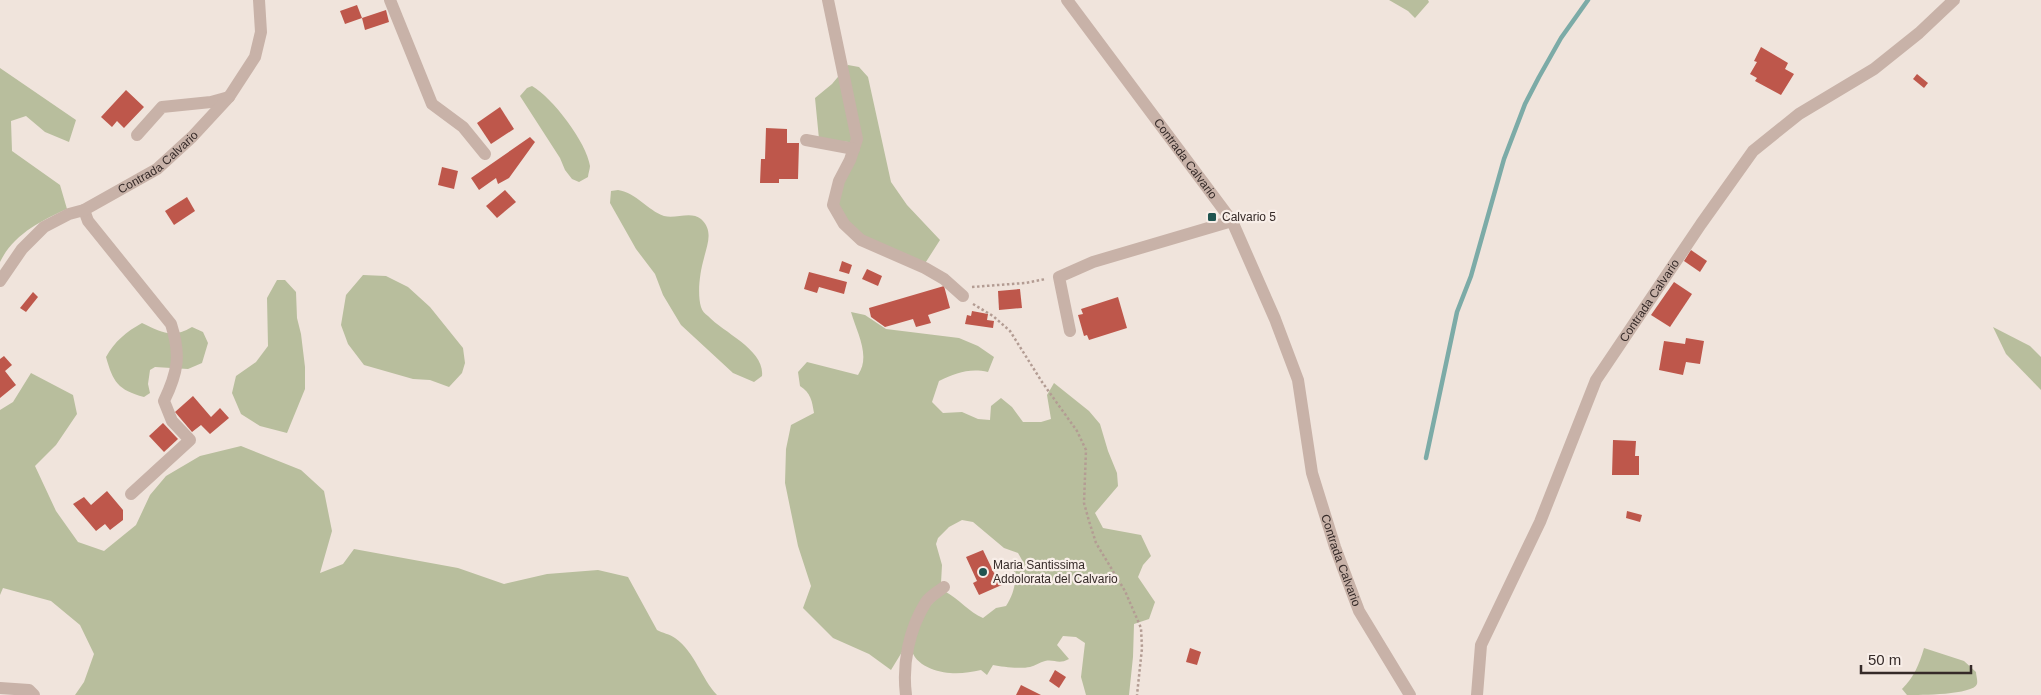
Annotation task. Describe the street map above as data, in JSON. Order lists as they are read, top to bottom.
{
  "streets": {
    "street": ["Contrada Calvario"]
  },
  "places": {
    "transit": ["Calvario 5"],
    "other": ["Maria Santissima Addolorata del Calvario"]
  },
  "scale_bar": "50 m"
}
